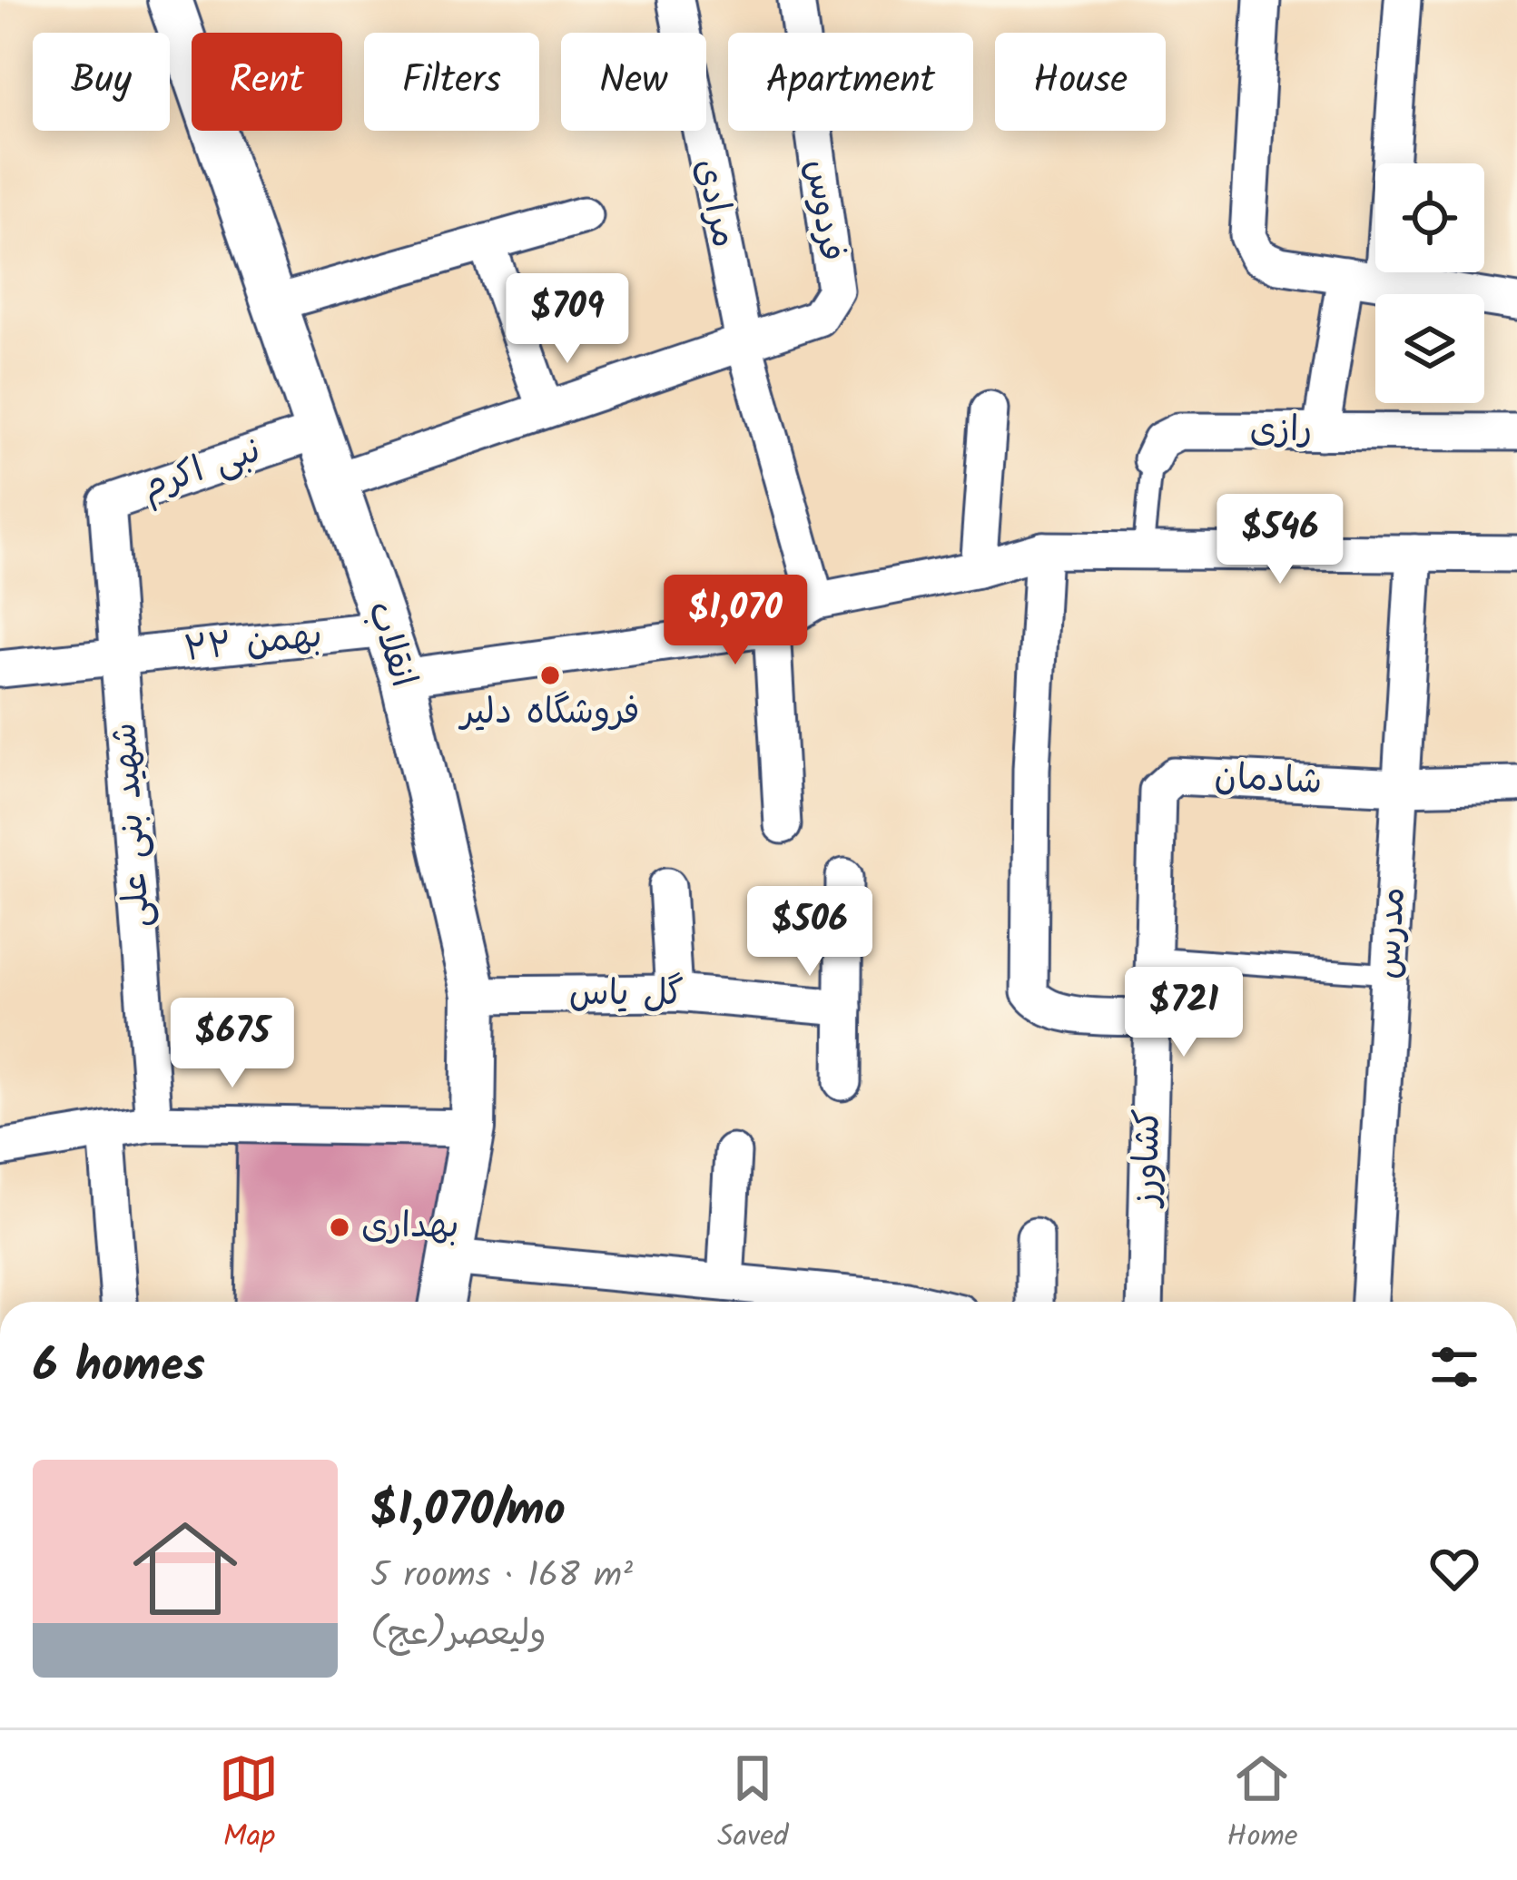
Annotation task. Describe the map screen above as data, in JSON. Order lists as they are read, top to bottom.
{
  "streets": {
    "street": [
      "مرادی",
      "فردوس",
      "رازی",
      "نبی اکرم",
      "۲۲ بهمن",
      "انقلاب",
      "شادمان",
      "شهید بنی علی",
      "مدرس",
      "گل یاس",
      "کشاورز"
    ]
  },
  "crossings": [
    ["مرادی", "فردوس"],
    ["نبی اکرم", "۲۲ بهمن"],
    ["نبی اکرم", "انقلاب"],
    ["نبی اکرم", "شهید بنی علی"],
    ["۲۲ بهمن", "انقلاب"],
    ["۲۲ بهمن", "شهید بنی علی"],
    ["انقلاب", "گل یاس"],
    ["شادمان", "مدرس"],
    ["شادمان", "کشاورز"]
  ],
  "places": ["فروشگاه دلیر", "بهداری"],
  "page": {
    "chip": [
      "Buy",
      "Rent",
      "Filters",
      "New",
      "Apartment",
      "House"
    ],
    "price": [
      "$709",
      "$546",
      "$1,070",
      "$506",
      "$721",
      "$675"
    ],
    "heading": "6 homes",
    "list": [
      {
        "name": "$1,070/mo",
        "note": "5 rooms · 168 m² · ولیعصر(عج)"
      }
    ],
    "tabs": ["Map", "Saved", "Home"]
  }
}
